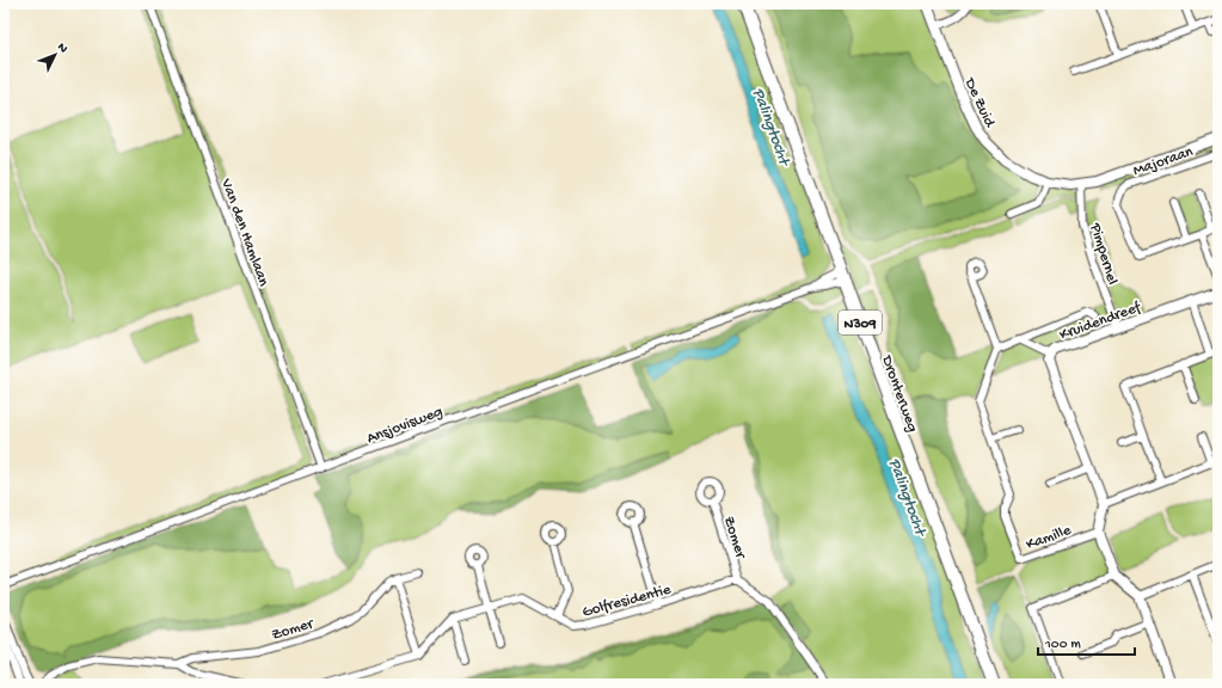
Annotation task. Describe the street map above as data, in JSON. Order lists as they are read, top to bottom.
{
  "streets": {
    "main road": ["N309", "Dronterweg"],
    "street": [
      "De Zuid",
      "Majoraan",
      "Van den Hamlaan",
      "Pimpernel",
      "Kruidendreef",
      "Ansjovisweg",
      "Kamille",
      "Zomer",
      "Golfresidentie"
    ]
  },
  "crossings": [
    ["De Zuid", "Pimpernel"],
    ["Van den Hamlaan", "Ansjovisweg"],
    ["Pimpernel", "Kruidendreef"],
    ["Dronterweg", "Ansjovisweg"],
    ["Zomer", "Golfresidentie"]
  ],
  "water": ["Palingtocht"],
  "scale_bar": "100 m",
  "north": "top right"
}
